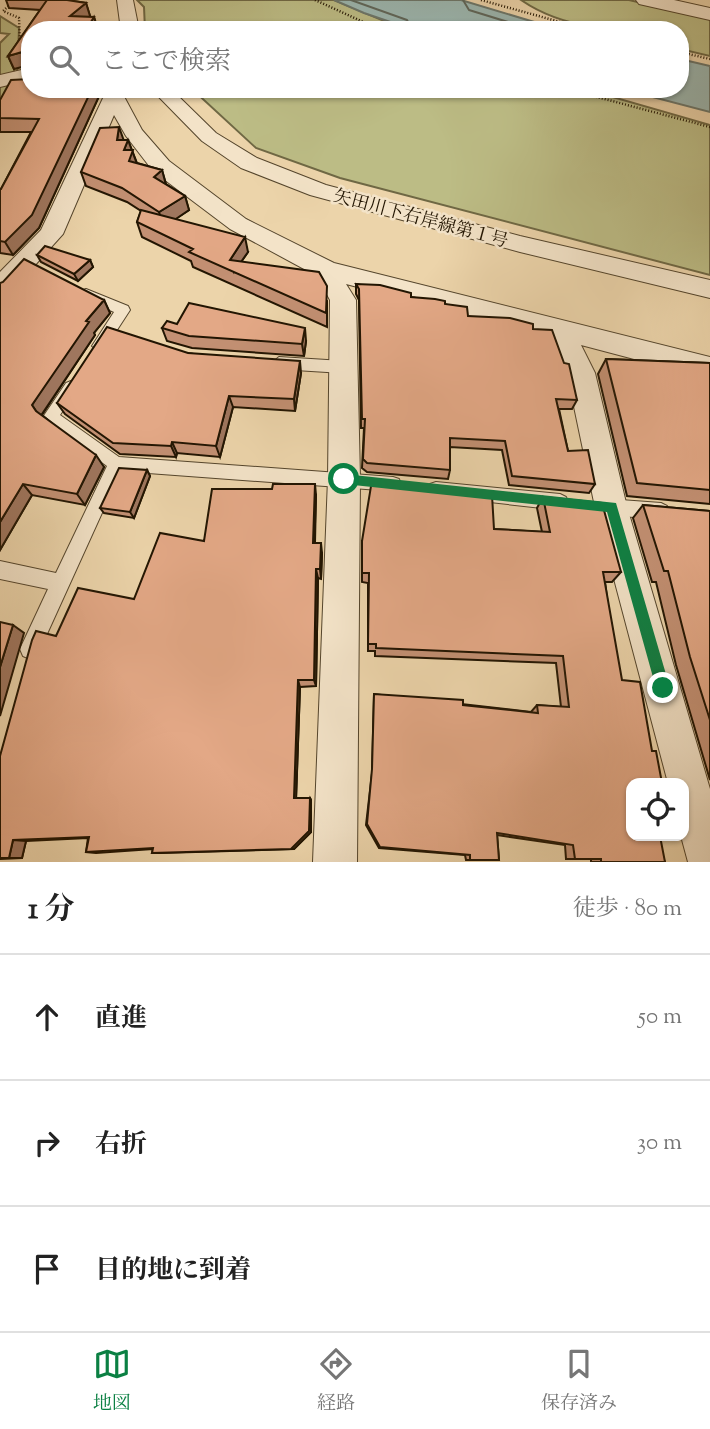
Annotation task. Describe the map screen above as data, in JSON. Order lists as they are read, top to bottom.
{
  "streets": {
    "street": ["矢田川下右岸線第１号"]
  },
  "page": {
    "search": "ここで検索",
    "heading": ["1 分", "徒歩 · 80 m"],
    "list": [
      ["直進", "50 m"],
      ["右折", "30 m"],
      "目的地に到着"
    ],
    "nav": ["地図", "経路", "保存済み"]
  }
}
